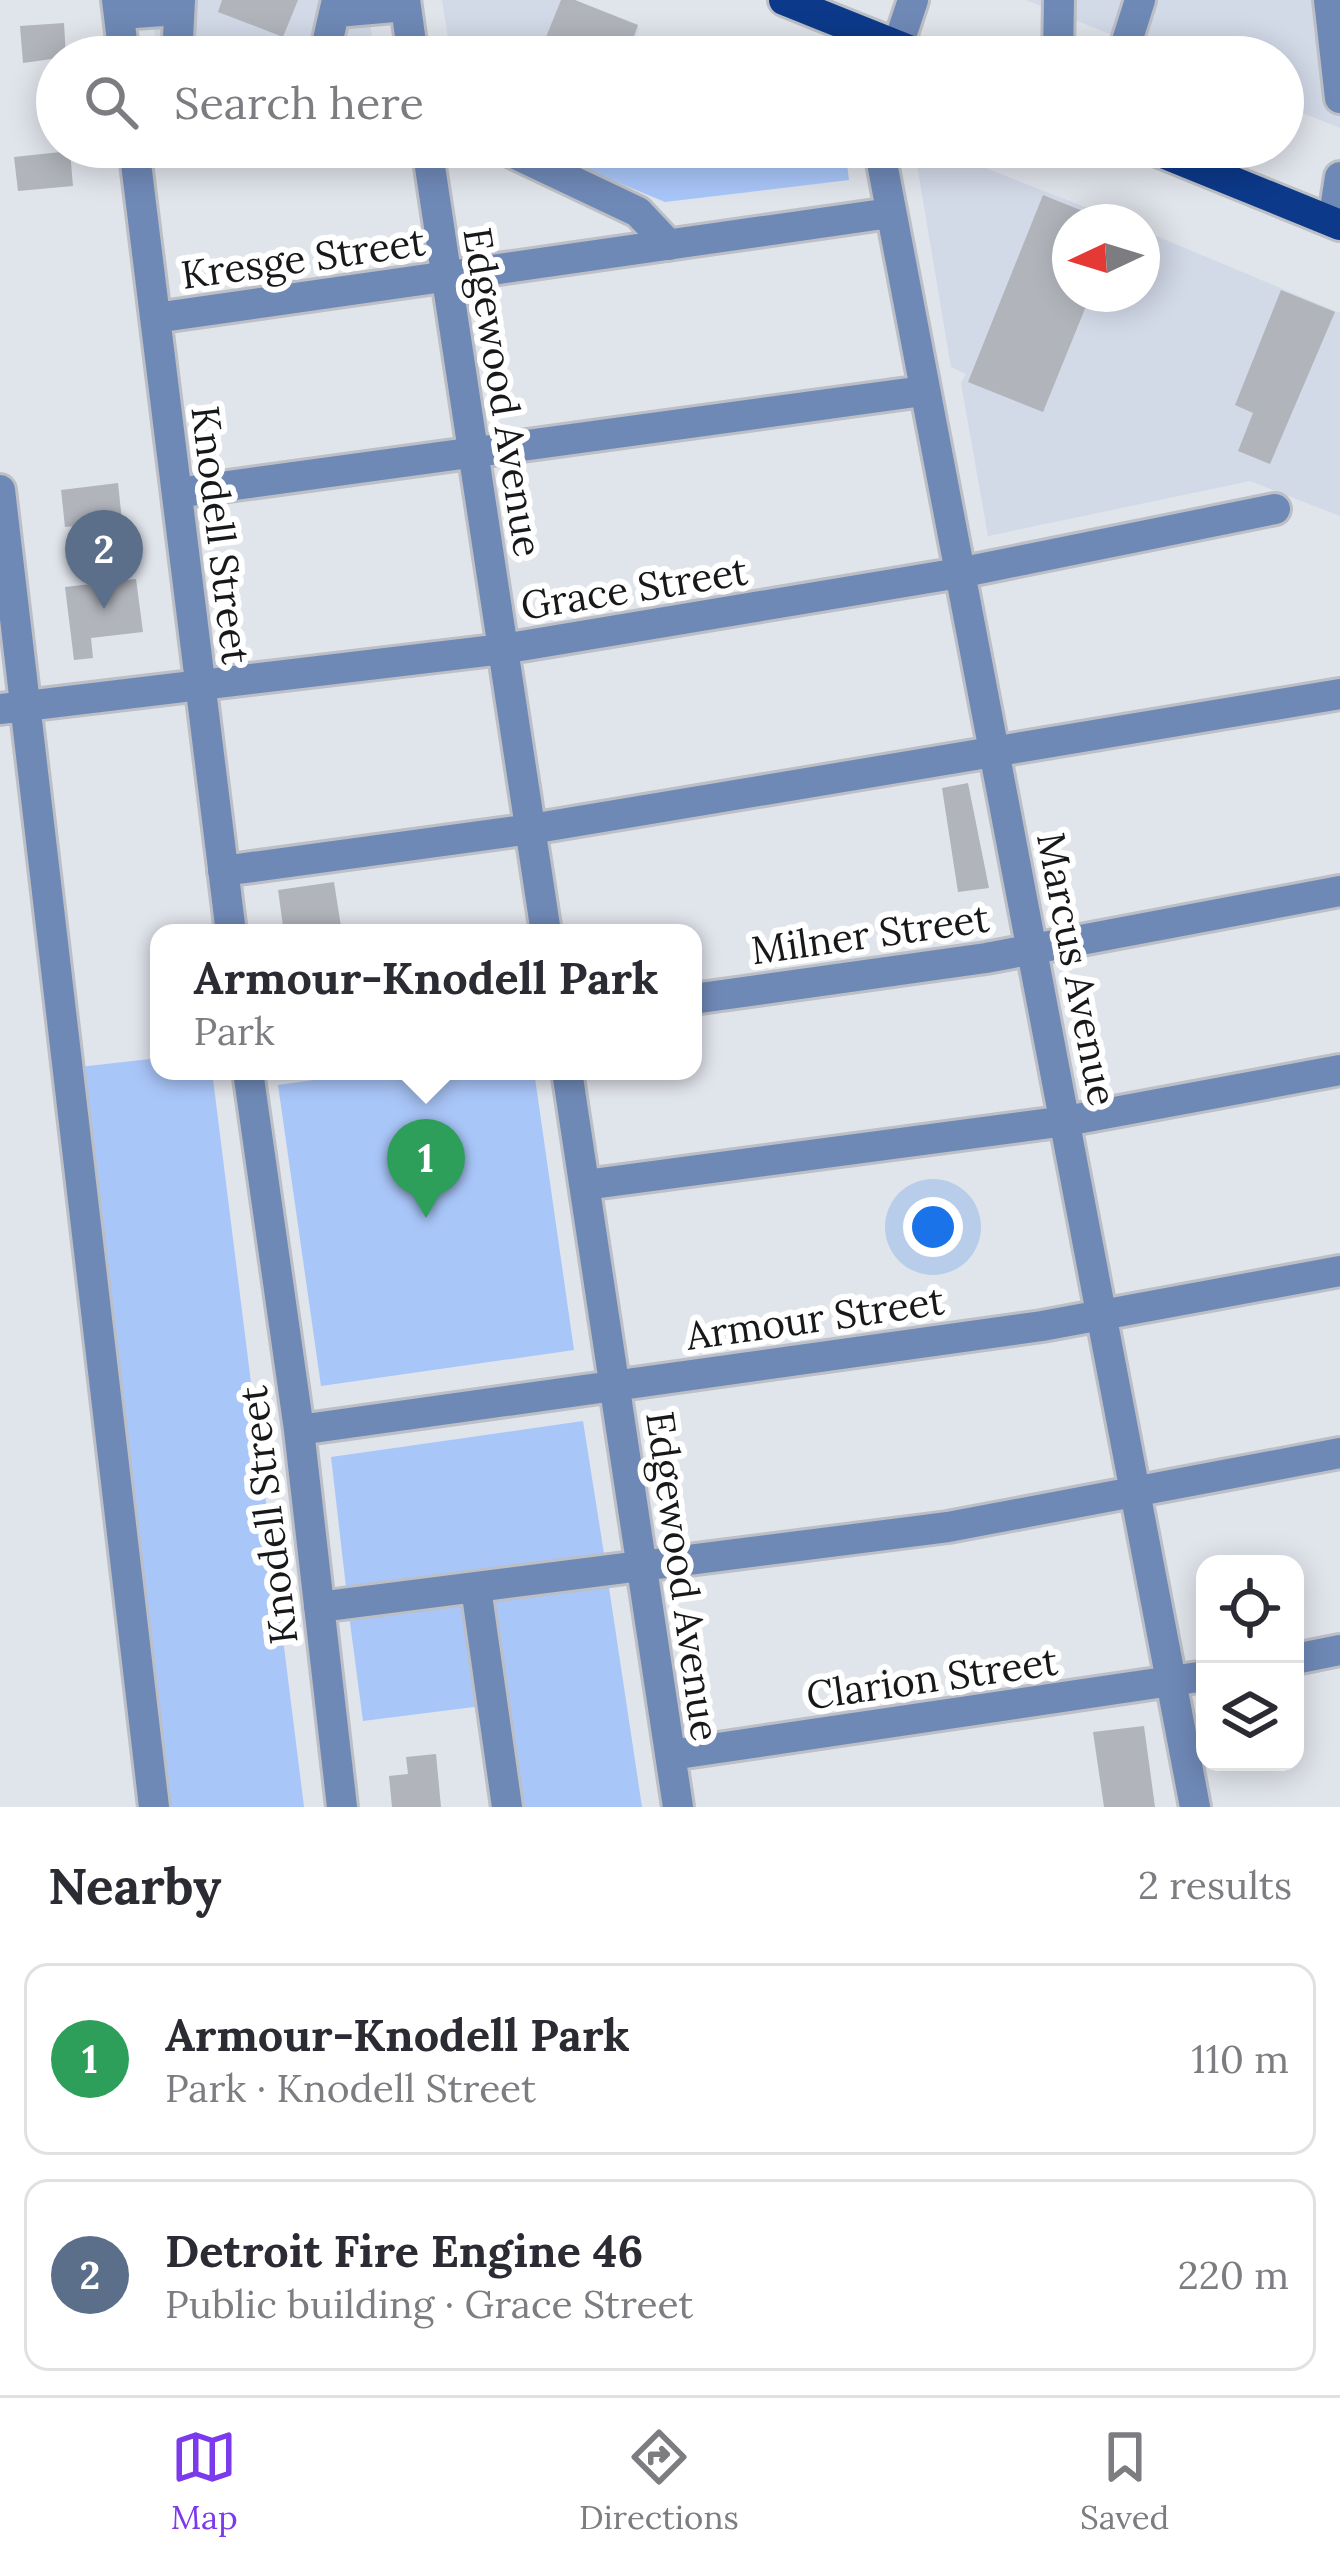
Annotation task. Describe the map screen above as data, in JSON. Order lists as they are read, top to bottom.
{
  "streets": {
    "street": [
      "Kresge Street",
      "Edgewood Avenue",
      "Knodell Street",
      "Grace Street",
      "Milner Street",
      "Marcus Avenue",
      "Armour Street",
      "Clarion Street"
    ]
  },
  "crossings": [
    ["Kresge Street", "Edgewood Avenue"],
    ["Kresge Street", "Knodell Street"],
    ["Kresge Street", "Marcus Avenue"],
    ["Edgewood Avenue", "Grace Street"],
    ["Edgewood Avenue", "Armour Street"],
    ["Edgewood Avenue", "Clarion Street"],
    ["Knodell Street", "Grace Street"],
    ["Knodell Street", "Armour Street"],
    ["Grace Street", "Marcus Avenue"],
    ["Milner Street", "Marcus Avenue"],
    ["Marcus Avenue", "Armour Street"],
    ["Marcus Avenue", "Clarion Street"]
  ],
  "north": "left",
  "page": {
    "search": "Search here",
    "pins": ["2", "1"],
    "popup": ["Armour-Knodell Park", "Park"],
    "heading": ["Nearby", "2 results"],
    "list": [
      {
        "mark": "1",
        "name": "Armour-Knodell Park",
        "note": "Park · Knodell Street",
        "value": "110 m"
      },
      {
        "mark": "2",
        "name": "Detroit Fire Engine 46",
        "note": "Public building · Grace Street",
        "value": "220 m"
      }
    ],
    "nav": ["Map", "Directions", "Saved"]
  }
}
